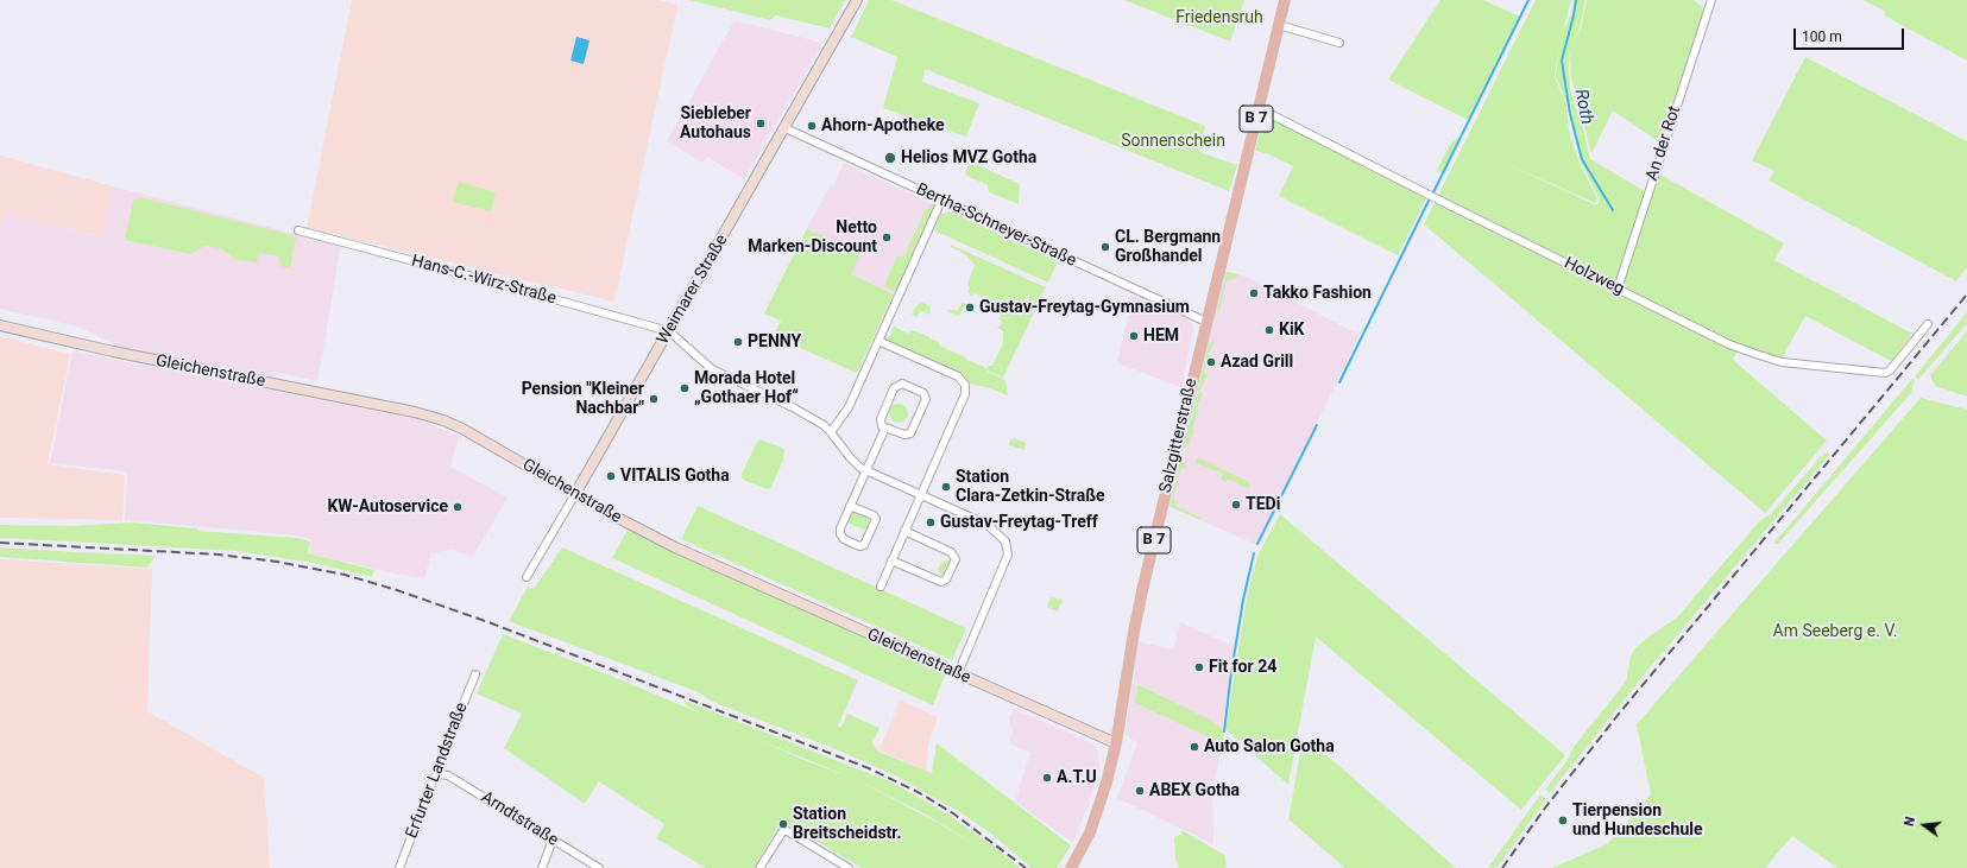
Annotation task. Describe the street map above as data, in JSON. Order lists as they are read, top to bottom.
{
  "streets": {
    "main road": ["B 7", "Salzgitterstraße"],
    "street": [
      "An der Rot",
      "Bertha-Schneyer-Straße",
      "Holzweg",
      "Hans-C.-Wirz-Straße",
      "Weimarer Straße",
      "Gleichenstraße",
      "Erfurter Landstraße",
      "Arndtstraße"
    ]
  },
  "crossings": [
    ["An der Rot", "Holzweg"],
    ["Bertha-Schneyer-Straße", "Weimarer Straße"],
    ["Bertha-Schneyer-Straße", "Salzgitterstraße"],
    ["Holzweg", "Salzgitterstraße"],
    ["Hans-C.-Wirz-Straße", "Weimarer Straße"],
    ["Weimarer Straße", "Gleichenstraße"],
    ["Gleichenstraße", "Salzgitterstraße"],
    ["Erfurter Landstraße", "Arndtstraße"]
  ],
  "water": ["Roth"],
  "parks": ["Friedensruh", "Sonnenschein", "Am Seeberg e. V."],
  "places": [
    "Siebleber Autohaus",
    "Ahorn-Apotheke",
    "Helios MVZ Gotha",
    "Netto Marken-Discount",
    "CL. Bergmann Großhandel",
    "Takko Fashion",
    "Gustav-Freytag-Gymnasium",
    "KiK",
    "HEM",
    "PENNY",
    "Azad Grill",
    "Morada Hotel „Gothaer Hof“",
    "Pension \"Kleiner Nachbar\"",
    "VITALIS Gotha",
    "Station Clara-Zetkin-Straße",
    "TEDi",
    "KW-Autoservice",
    "Gustav-Freytag-Treff",
    "Fit for 24",
    "Auto Salon Gotha",
    "A.T.U",
    "ABEX Gotha",
    "Tierpension und Hundeschule",
    "Station Breitscheidstr."
  ],
  "scale_bar": "100 m",
  "north": "left"
}
